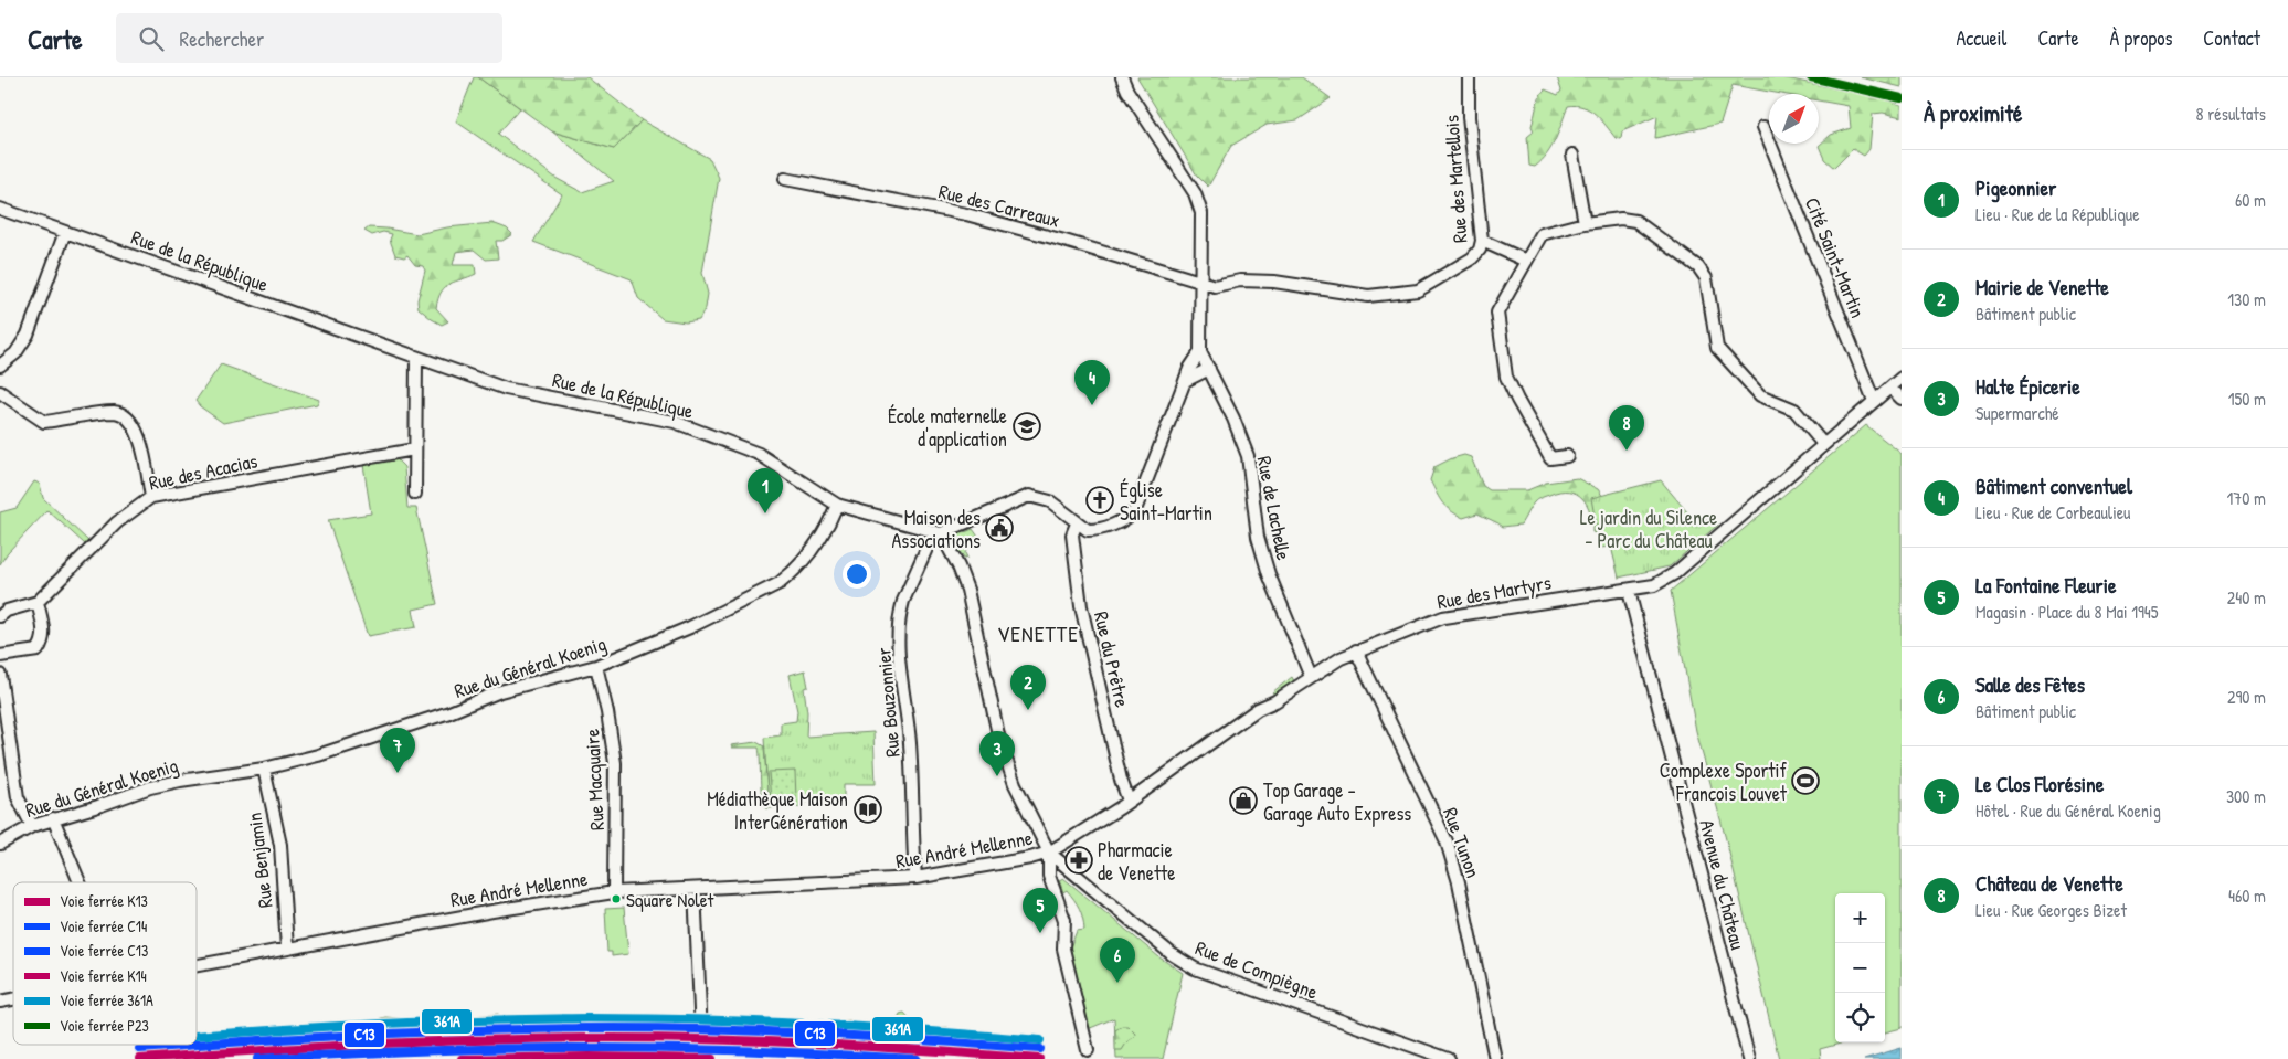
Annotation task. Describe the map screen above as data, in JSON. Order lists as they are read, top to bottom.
{
  "streets": {
    "street": [
      "Rue des Martellois",
      "Rue des Carreaux",
      "Cité Saint-Martin",
      "Rue de la République",
      "Rue des Acacias",
      "Rue de Lachelle",
      "Rue des Martyrs",
      "Rue du Prêtre",
      "Rue du Général Koenig",
      "Rue Bouzonnier",
      "Rue Macquaire",
      "Rue Tunon",
      "Rue André Mellenne",
      "Rue Benjamin",
      "Avenue du Château",
      "Rue de Compiègne"
    ]
  },
  "crossings": [
    ["Rue des Martellois", "Rue des Carreaux"],
    ["Cité Saint-Martin", "Rue des Martyrs"],
    ["Rue de la République", "Rue du Général Koenig"],
    ["Rue de la République", "Rue Bouzonnier"],
    ["Rue de Lachelle", "Rue des Martyrs"],
    ["Rue des Martyrs", "Rue du Prêtre"],
    ["Rue des Martyrs", "Rue Tunon"],
    ["Rue des Martyrs", "Rue André Mellenne"],
    ["Rue des Martyrs", "Avenue du Château"],
    ["Rue des Martyrs", "Rue de Compiègne"],
    ["Rue du Général Koenig", "Rue Macquaire"],
    ["Rue du Général Koenig", "Rue Benjamin"],
    ["Rue Bouzonnier", "Rue André Mellenne"],
    ["Rue Macquaire", "Rue André Mellenne"],
    ["Rue André Mellenne", "Rue Benjamin"],
    ["Rue André Mellenne", "Rue de Compiègne"]
  ],
  "districts": ["VENETTE"],
  "parks": ["Le jardin du Silence - Parc du Château"],
  "places": {
    "school or university": ["École maternelle d'application"],
    "church": ["Église Saint-Martin"],
    "public building": ["Maison des Associations"],
    "sports": ["Complexe Sportif Francois Louvet"],
    "shop": ["Top Garage - Garage Auto Express"],
    "library": ["Médiathèque Maison InterGénération"],
    "pharmacy": ["Pharmacie de Venette"],
    "other": ["Square Nolet"]
  },
  "lines": [
    "rail line P23",
    "rail line 361A",
    "rail line C13",
    "rail line K13",
    "rail line C14",
    "rail line K14"
  ],
  "legend": [
    "Voie ferrée K13",
    "Voie ferrée C14",
    "Voie ferrée C13",
    "Voie ferrée K14",
    "Voie ferrée 361A",
    "Voie ferrée P23"
  ],
  "north": "top right",
  "page": {
    "header": "Carte",
    "search": "Rechercher",
    "nav": [
      "Accueil",
      "Carte",
      "À propos",
      "Contact"
    ],
    "heading": ["À proximité", "8 résultats"],
    "list": [
      {
        "mark": "1",
        "name": "Pigeonnier",
        "note": "Lieu · Rue de la République",
        "value": "60 m"
      },
      {
        "mark": "2",
        "name": "Mairie de Venette",
        "note": "Bâtiment public",
        "value": "130 m"
      },
      {
        "mark": "3",
        "name": "Halte Épicerie",
        "note": "Supermarché",
        "value": "150 m"
      },
      {
        "mark": "4",
        "name": "Bâtiment conventuel",
        "note": "Lieu · Rue de Corbeaulieu",
        "value": "170 m"
      },
      {
        "mark": "5",
        "name": "La Fontaine Fleurie",
        "note": "Magasin · Place du 8 Mai 1945",
        "value": "240 m"
      },
      {
        "mark": "6",
        "name": "Salle des Fêtes",
        "note": "Bâtiment public",
        "value": "290 m"
      },
      {
        "mark": "7",
        "name": "Le Clos Florésine",
        "note": "Hôtel · Rue du Général Koenig",
        "value": "300 m"
      },
      {
        "mark": "8",
        "name": "Château de Venette",
        "note": "Lieu · Rue Georges Bizet",
        "value": "460 m"
      }
    ],
    "pins": [
      "4",
      "8",
      "1",
      "2",
      "7",
      "3",
      "5",
      "6"
    ],
    "map_buttons": ["+", "−"]
  }
}
